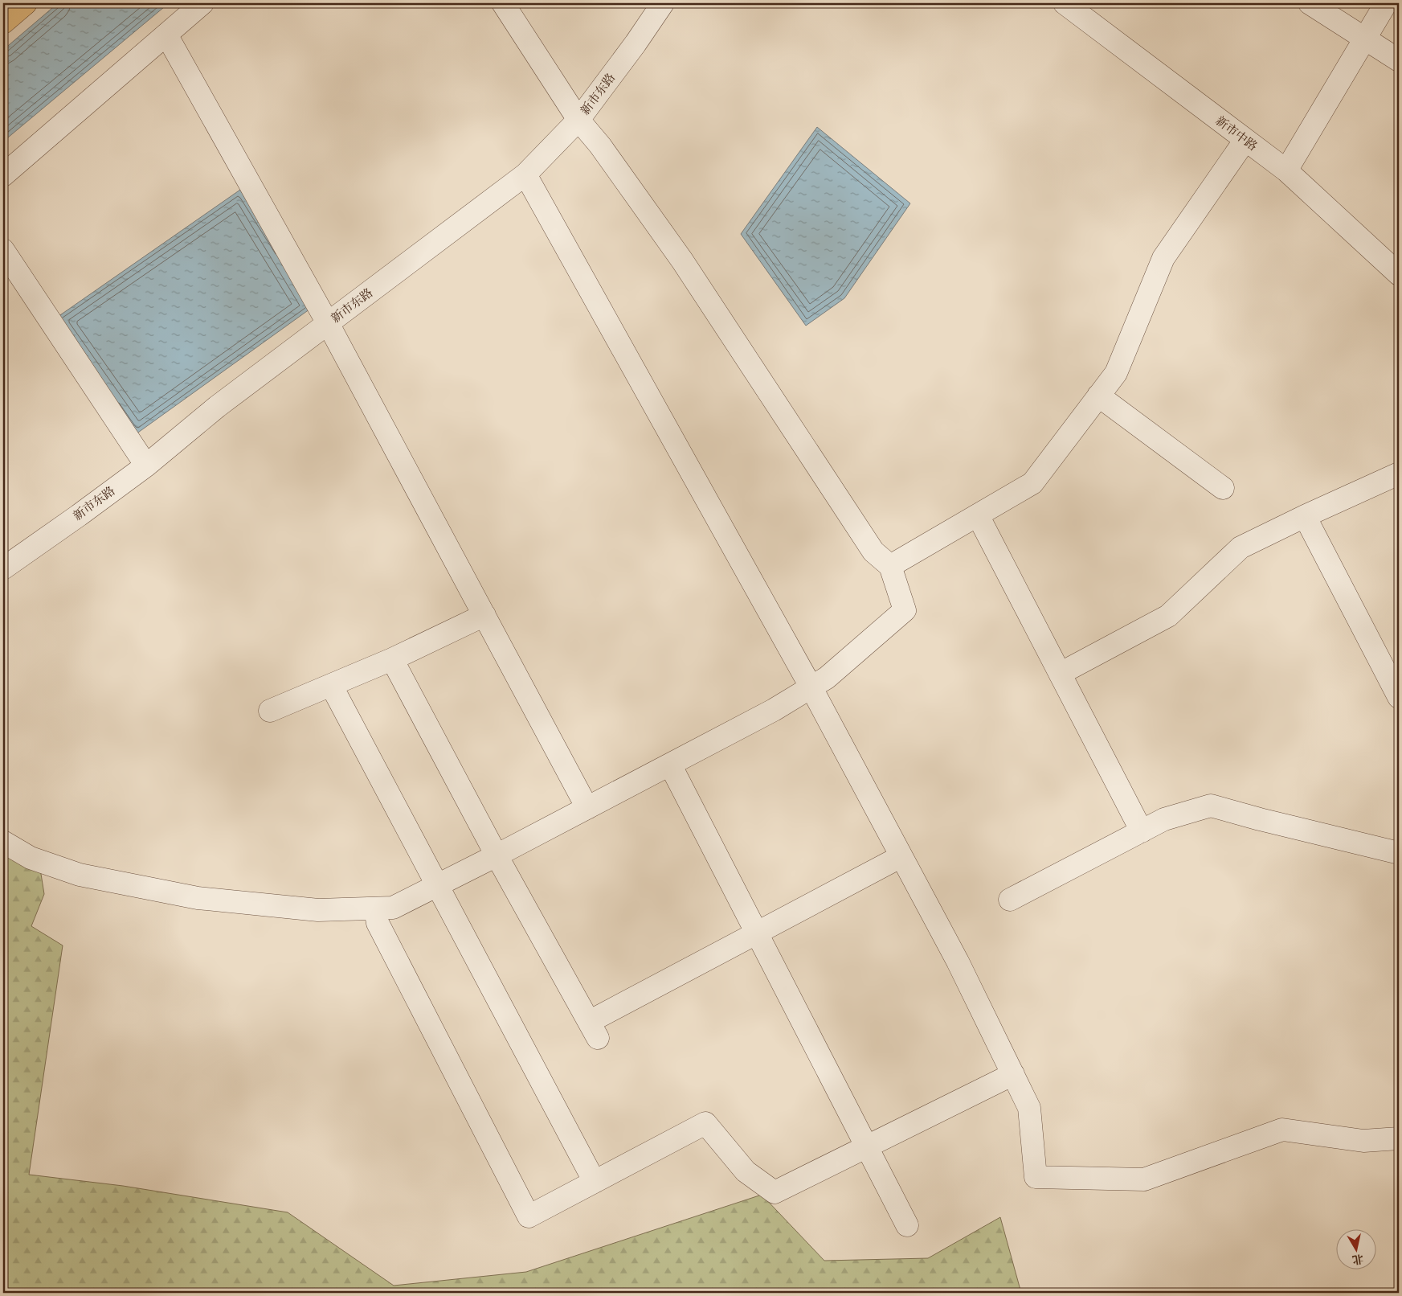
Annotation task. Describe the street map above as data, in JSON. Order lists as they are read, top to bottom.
{
  "streets": {
    "street": ["新市东路", "新市中路"]
  },
  "north": "bottom"
}
